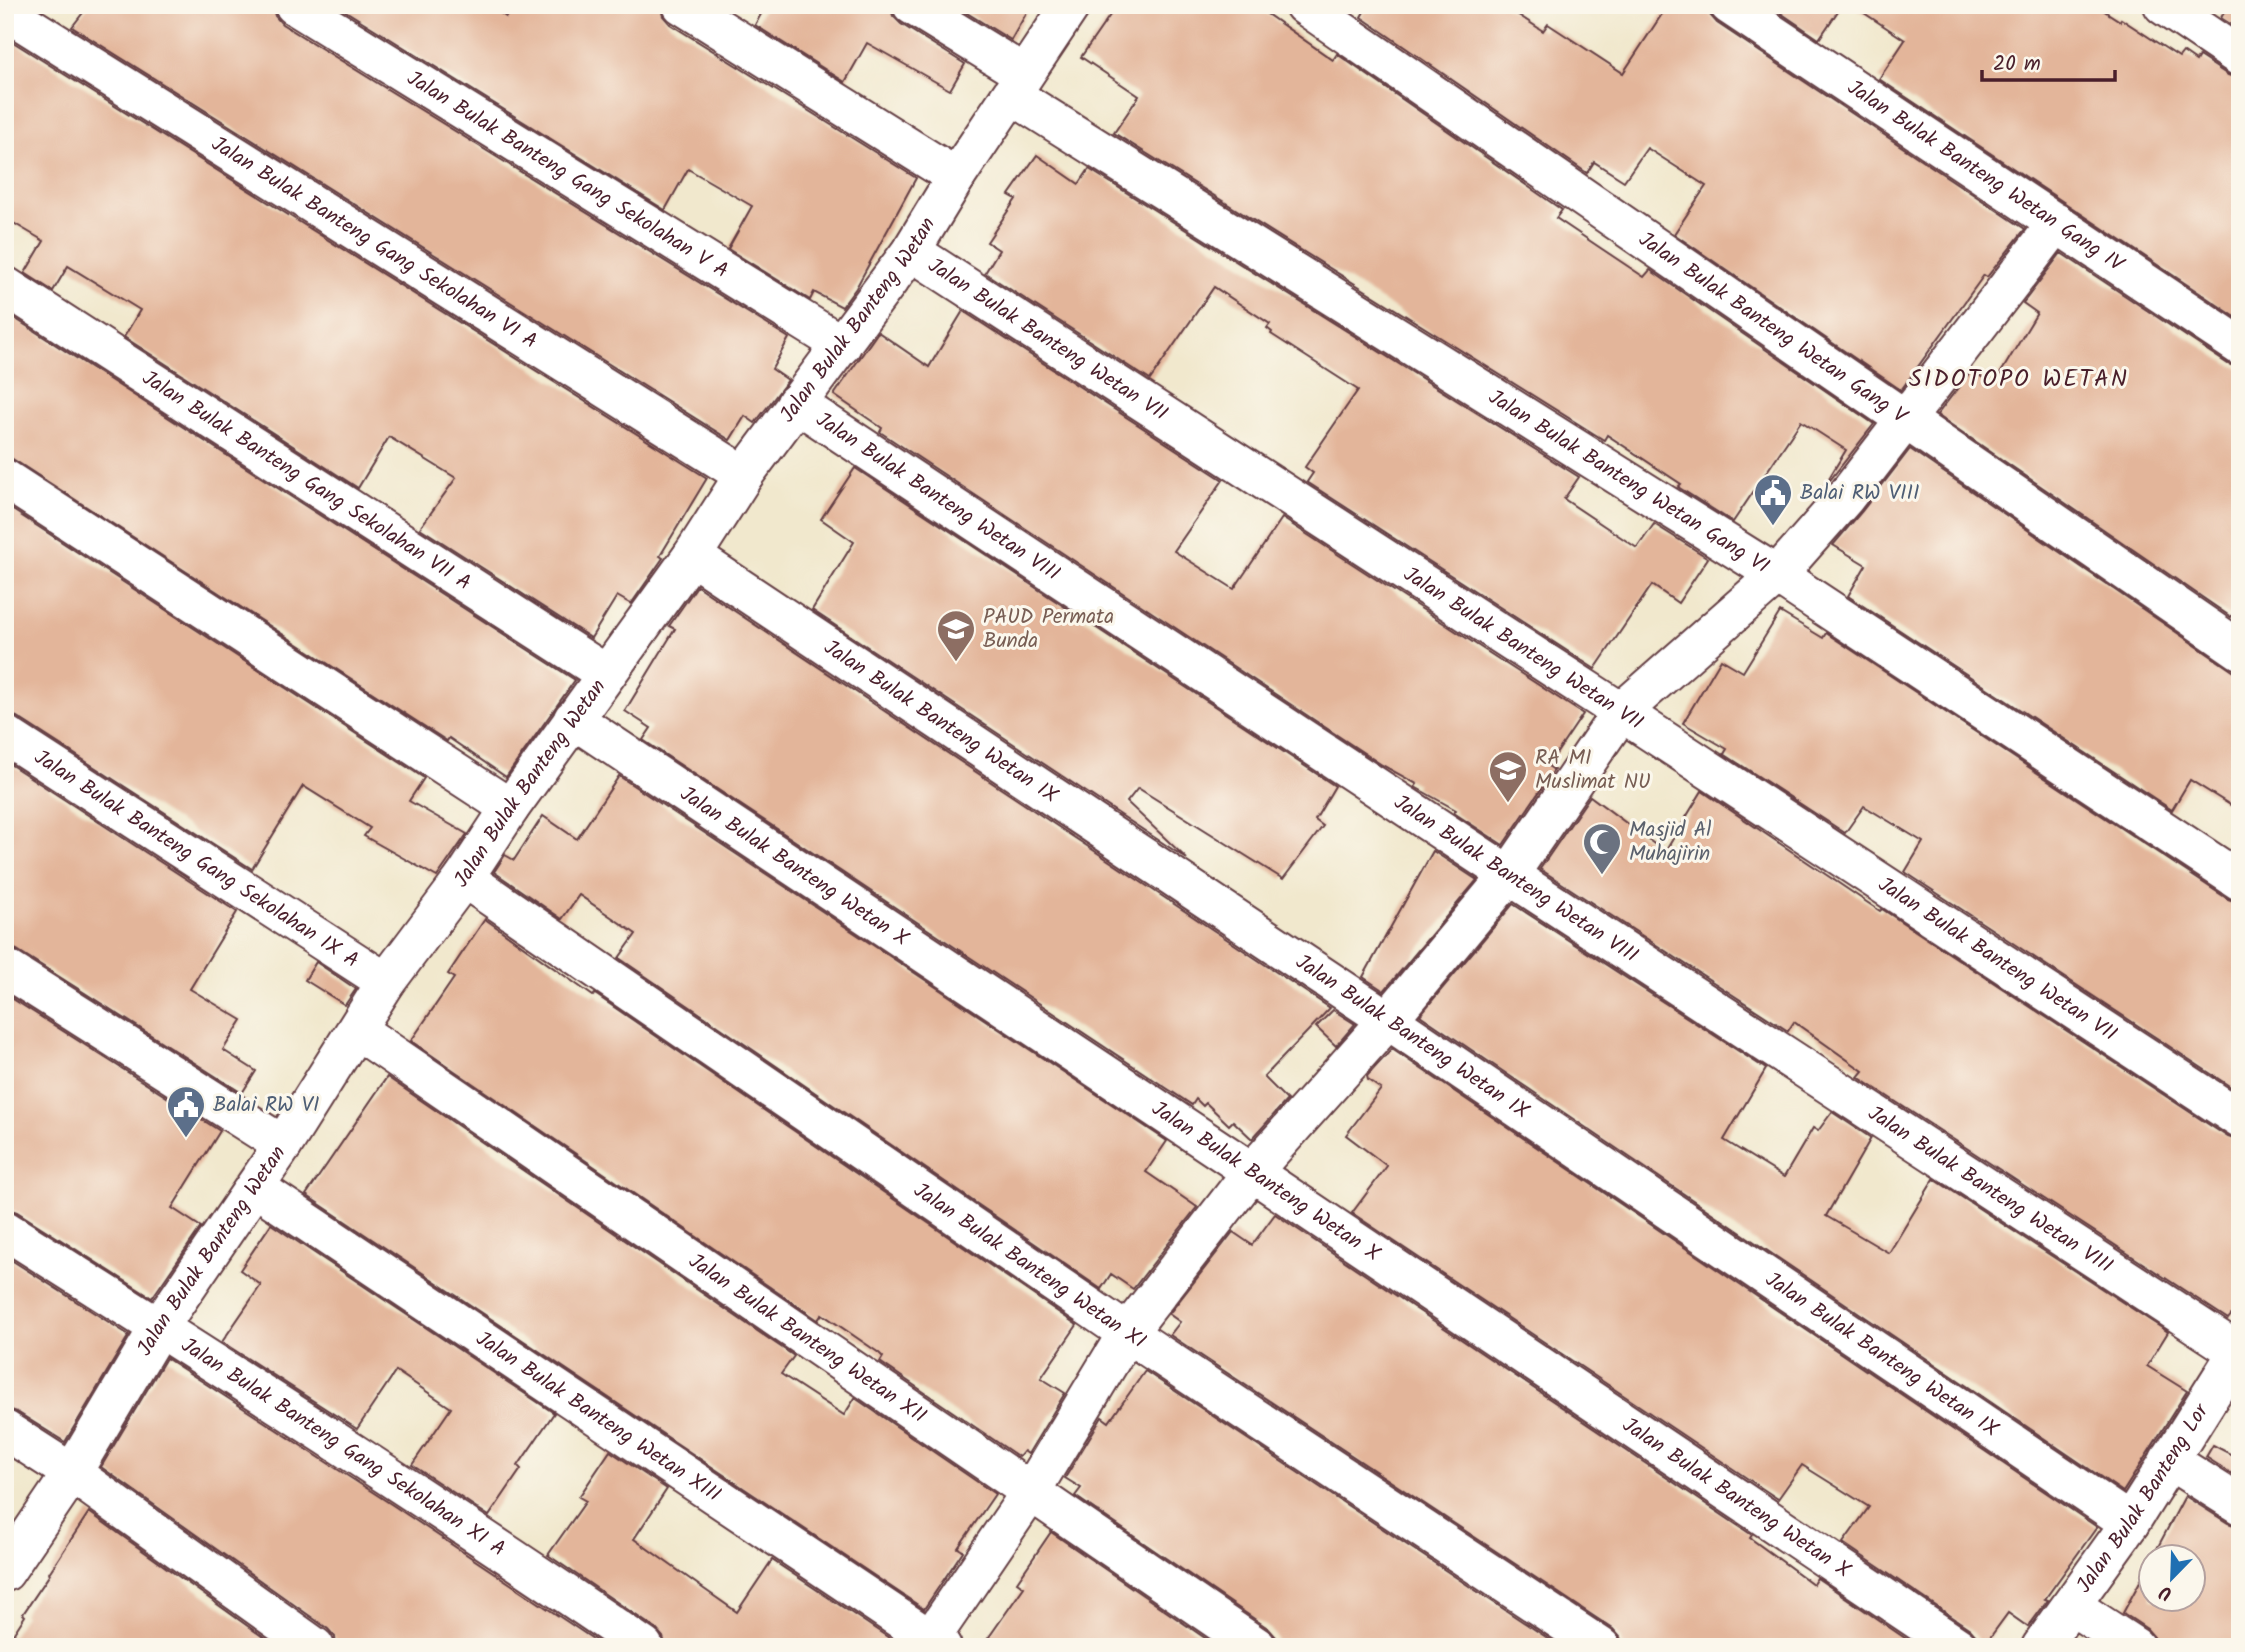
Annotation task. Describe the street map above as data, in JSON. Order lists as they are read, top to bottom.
{
  "streets": {
    "street": [
      "Jalan Bulak Banteng Gang Sekolahan V A",
      "Jalan Bulak Banteng Wetan Gang IV",
      "Jalan Bulak Banteng Gang Sekolahan VI A",
      "Jalan Bulak Banteng Wetan",
      "Jalan Bulak Banteng Wetan Gang V",
      "Jalan Bulak Banteng Wetan VII",
      "Jalan Bulak Banteng Gang Sekolahan VII A",
      "Jalan Bulak Banteng Wetan Gang VI",
      "Jalan Bulak Banteng Wetan VIII",
      "Jalan Bulak Banteng Wetan IX",
      "Jalan Bulak Banteng Gang Sekolahan IX A",
      "Jalan Bulak Banteng Wetan X",
      "Jalan Bulak Banteng Wetan XI",
      "Jalan Bulak Banteng Wetan XII",
      "Jalan Bulak Banteng Wetan XIII",
      "Jalan Bulak Banteng Gang Sekolahan XI A",
      "Jalan Bulak Banteng Lor"
    ]
  },
  "crossings": [
    ["Jalan Bulak Banteng Gang Sekolahan V A", "Jalan Bulak Banteng Wetan"],
    ["Jalan Bulak Banteng Gang Sekolahan VI A", "Jalan Bulak Banteng Wetan"],
    ["Jalan Bulak Banteng Wetan", "Jalan Bulak Banteng Wetan VII"],
    ["Jalan Bulak Banteng Wetan", "Jalan Bulak Banteng Gang Sekolahan VII A"],
    ["Jalan Bulak Banteng Wetan", "Jalan Bulak Banteng Wetan Gang VI"],
    ["Jalan Bulak Banteng Wetan", "Jalan Bulak Banteng Wetan VIII"],
    ["Jalan Bulak Banteng Wetan", "Jalan Bulak Banteng Wetan IX"],
    ["Jalan Bulak Banteng Wetan", "Jalan Bulak Banteng Gang Sekolahan IX A"],
    ["Jalan Bulak Banteng Wetan", "Jalan Bulak Banteng Wetan X"],
    ["Jalan Bulak Banteng Wetan", "Jalan Bulak Banteng Wetan XI"],
    ["Jalan Bulak Banteng Wetan", "Jalan Bulak Banteng Wetan XII"],
    ["Jalan Bulak Banteng Wetan", "Jalan Bulak Banteng Wetan XIII"],
    ["Jalan Bulak Banteng Wetan", "Jalan Bulak Banteng Gang Sekolahan XI A"],
    ["Jalan Bulak Banteng Wetan VIII", "Jalan Bulak Banteng Lor"],
    ["Jalan Bulak Banteng Wetan IX", "Jalan Bulak Banteng Lor"]
  ],
  "districts": ["SIDOTOPO WETAN"],
  "places": {
    "public building": ["Balai RW VIII", "Balai RW VI"],
    "school or university": ["PAUD Permata Bunda", "RA MI Muslimat NU"],
    "mosque": ["Masjid Al Muhajirin"]
  },
  "scale_bar": "20 m",
  "north": "bottom left"
}
